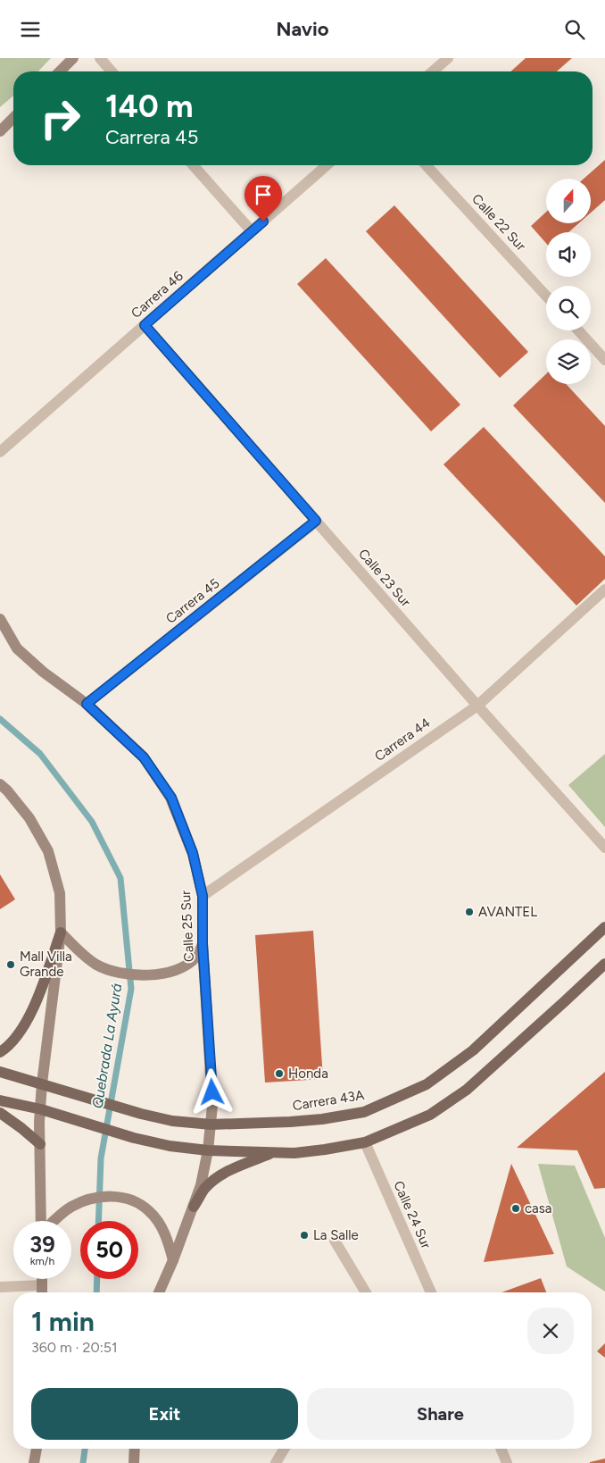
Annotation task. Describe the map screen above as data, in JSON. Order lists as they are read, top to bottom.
{
  "streets": {
    "main road": ["Calle 25 Sur", "Carrera 43A"],
    "street": [
      "Calle 22 Sur",
      "Carrera 46",
      "Calle 23 Sur",
      "Carrera 45",
      "Carrera 44",
      "Calle 24 Sur"
    ]
  },
  "crossings": [
    ["Carrera 46", "Calle 23 Sur"],
    ["Calle 23 Sur", "Carrera 45"],
    ["Calle 23 Sur", "Carrera 44"],
    ["Carrera 45", "Calle 25 Sur"],
    ["Carrera 44", "Calle 25 Sur"],
    ["Calle 25 Sur", "Carrera 43A"]
  ],
  "water": ["Quebrada La Ayurá"],
  "places": [
    "AVANTEL",
    "Mall Villa Grande",
    "Honda",
    "casa",
    "La Salle"
  ],
  "north": "top",
  "page": {
    "header": "Navio",
    "turn": ["140 m", "Carrera 45"],
    "speed": "39 km/h",
    "limit": "50",
    "heading": ["1 min", "360 m · 20:51"],
    "buttons": ["Exit", "Share"]
  }
}
